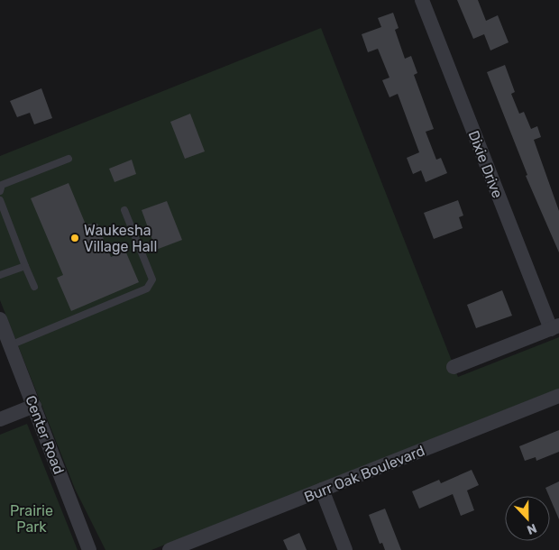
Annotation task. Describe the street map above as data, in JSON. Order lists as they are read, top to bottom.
{
  "streets": {
    "street": ["Dixie Drive", "Center Road", "Burr Oak Boulevard"]
  },
  "parks": ["Prairie Park"],
  "places": ["Waukesha Village Hall"],
  "north": "bottom"
}
